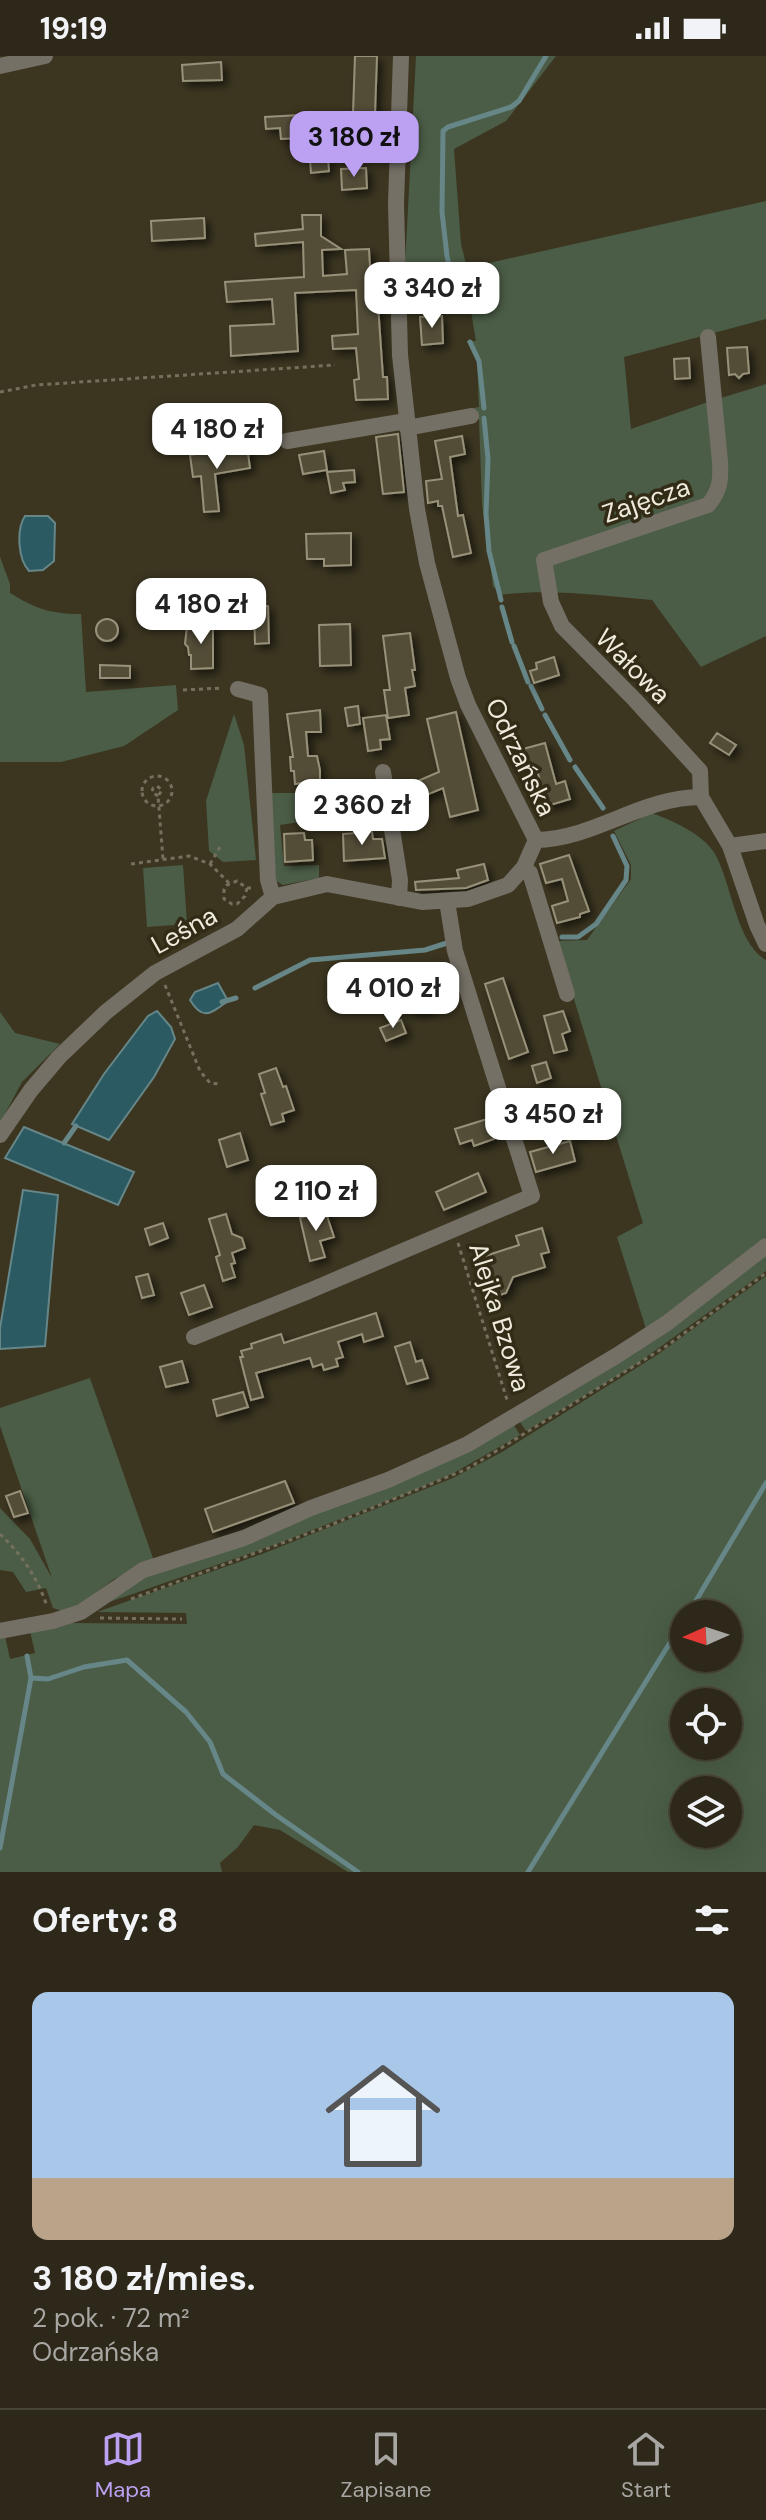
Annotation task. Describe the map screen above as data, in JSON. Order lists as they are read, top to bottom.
{
  "streets": {
    "street": [
      "Zajęcza",
      "Wałowa",
      "Odrzańska",
      "Leśna"
    ],
    "path": ["Alejka Bzowa"]
  },
  "crossings": [
    ["Zajęcza", "Wałowa"],
    ["Odrzańska", "Leśna"]
  ],
  "north": "left",
  "page": {
    "status": "19:19",
    "price": [
      "3 180 zł",
      "3 340 zł",
      "4 180 zł",
      "4 180 zł",
      "2 360 zł",
      "4 010 zł",
      "3 450 zł",
      "2 110 zł"
    ],
    "heading": "Oferty: 8",
    "list": [
      {
        "name": "3 180 zł/mies.",
        "note": "2 pok. · 72 m² · Odrzańska"
      }
    ],
    "tabs": ["Mapa", "Zapisane", "Start"]
  }
}
